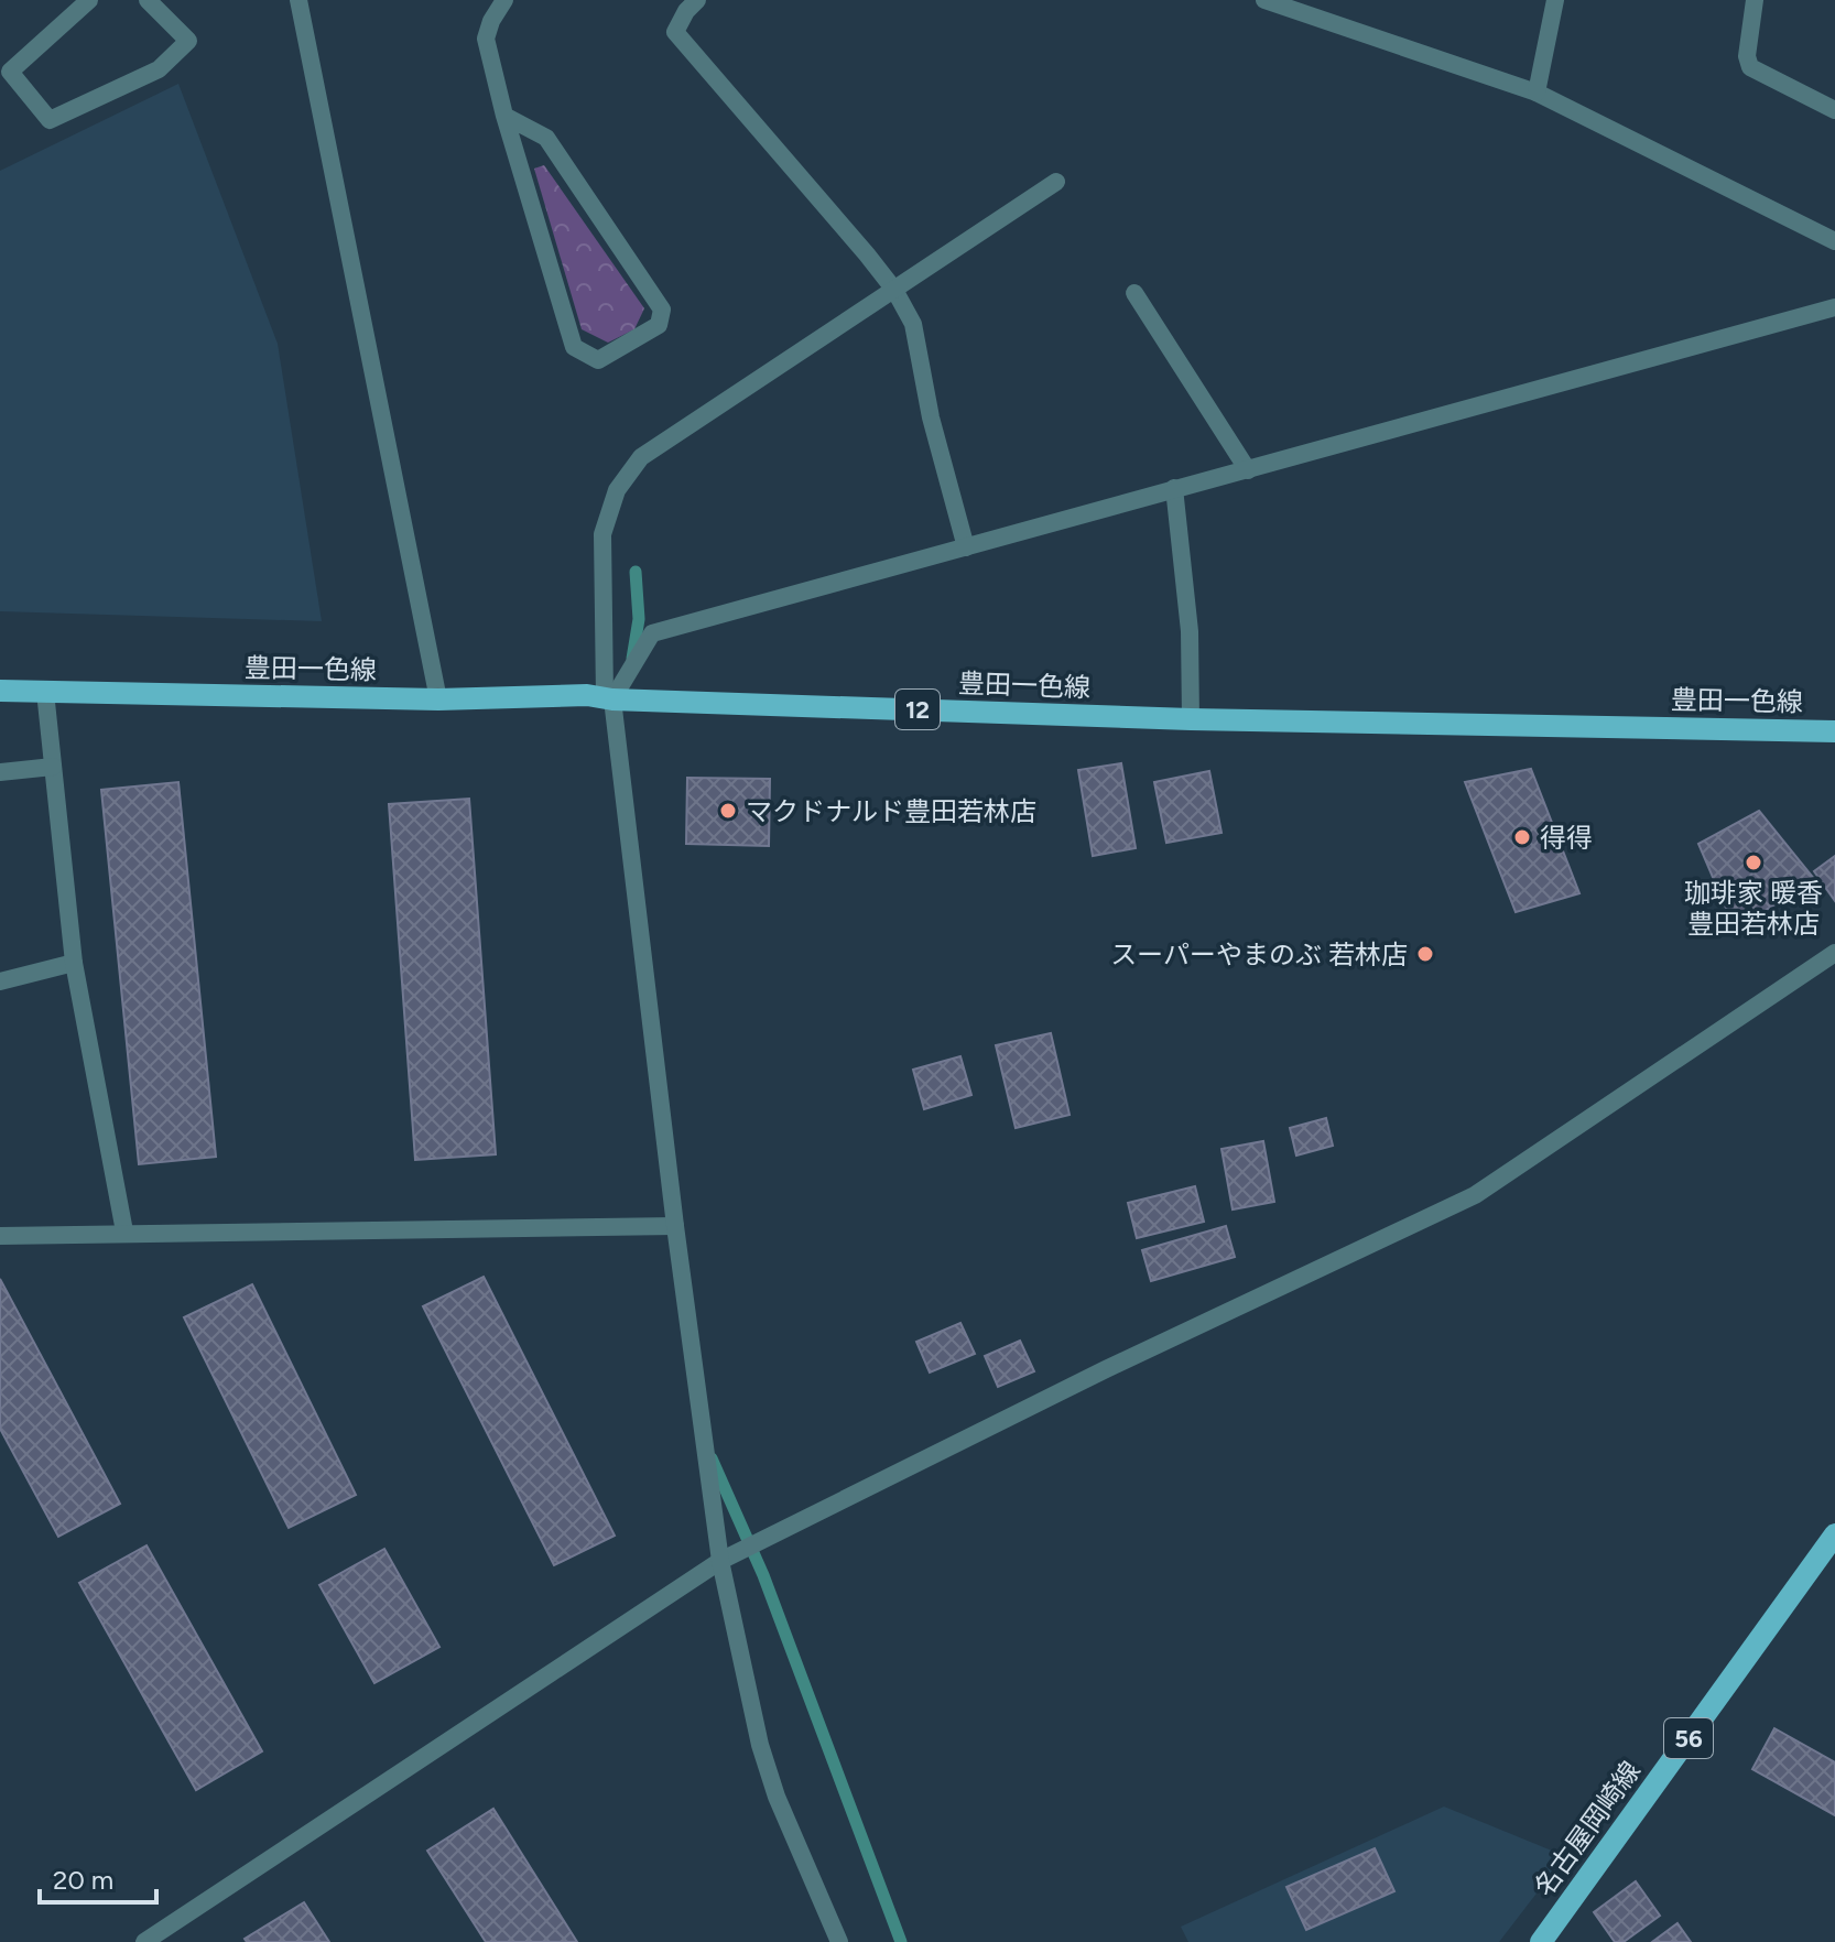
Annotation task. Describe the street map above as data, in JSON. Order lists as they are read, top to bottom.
{
  "streets": {
    "main road": [
      "豊田一色線",
      "12",
      "56",
      "名古屋岡崎線"
    ]
  },
  "places": [
    "マクドナルド豊田若林店",
    "得得",
    "珈琲家 暖香 豊田若林店",
    "スーパーやまのぶ 若林店"
  ],
  "scale_bar": "20 m"
}
